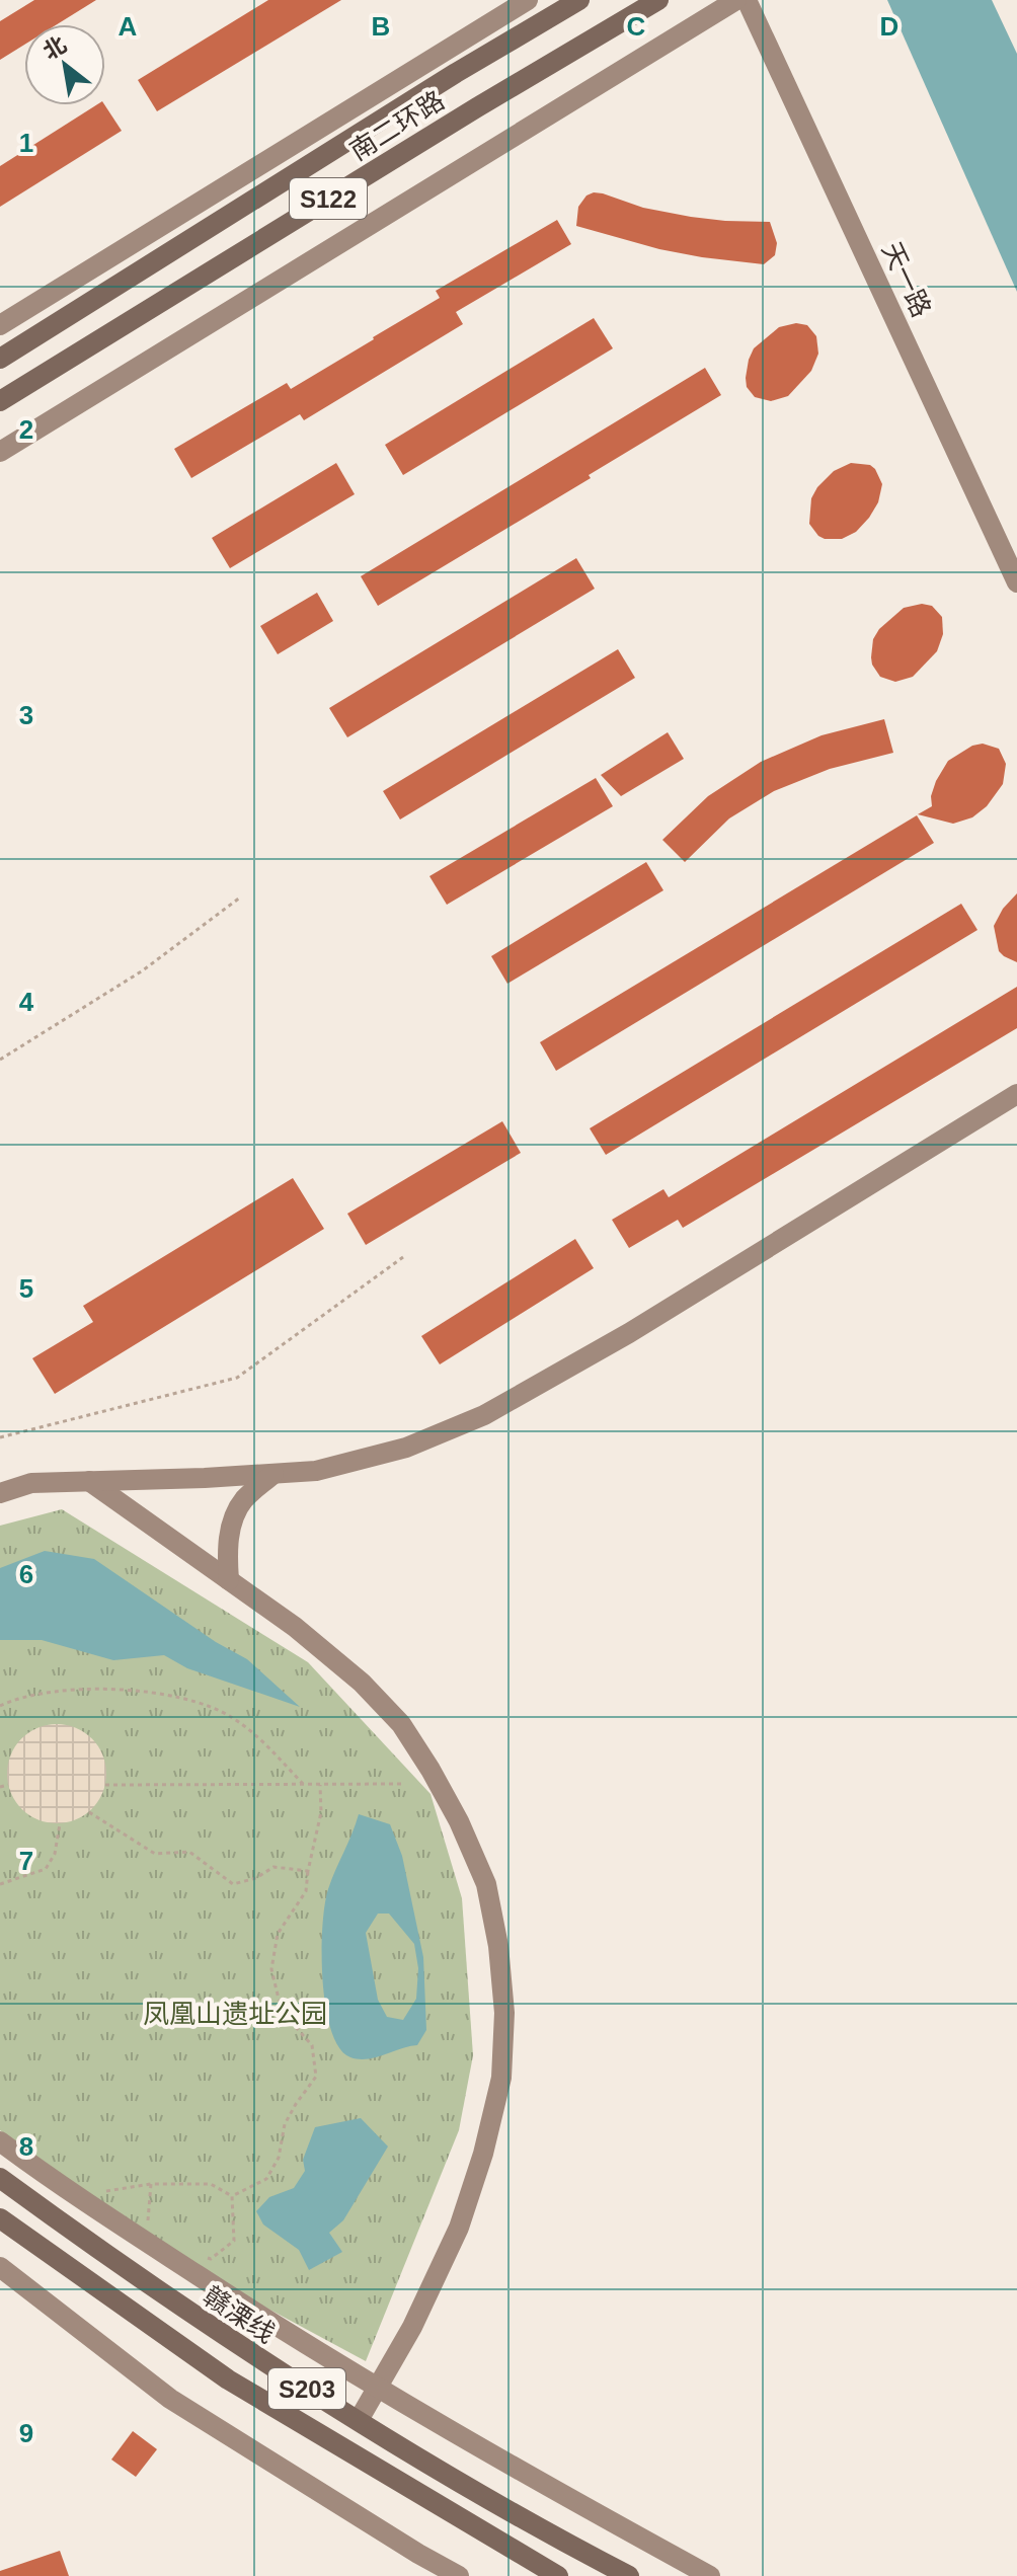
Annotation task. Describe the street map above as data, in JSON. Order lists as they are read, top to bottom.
{
  "streets": {
    "main road": [
      "南二环路",
      "S122",
      "赣溧线",
      "S203"
    ],
    "street": ["天一路"]
  },
  "parks": ["凤凰山遗址公园"],
  "north": "top left",
  "grid": {
    "columns": [
      "A",
      "B",
      "C",
      "D"
    ],
    "rows": [
      "1",
      "2",
      "3",
      "4",
      "5",
      "6",
      "7",
      "8",
      "9"
    ]
  }
}
